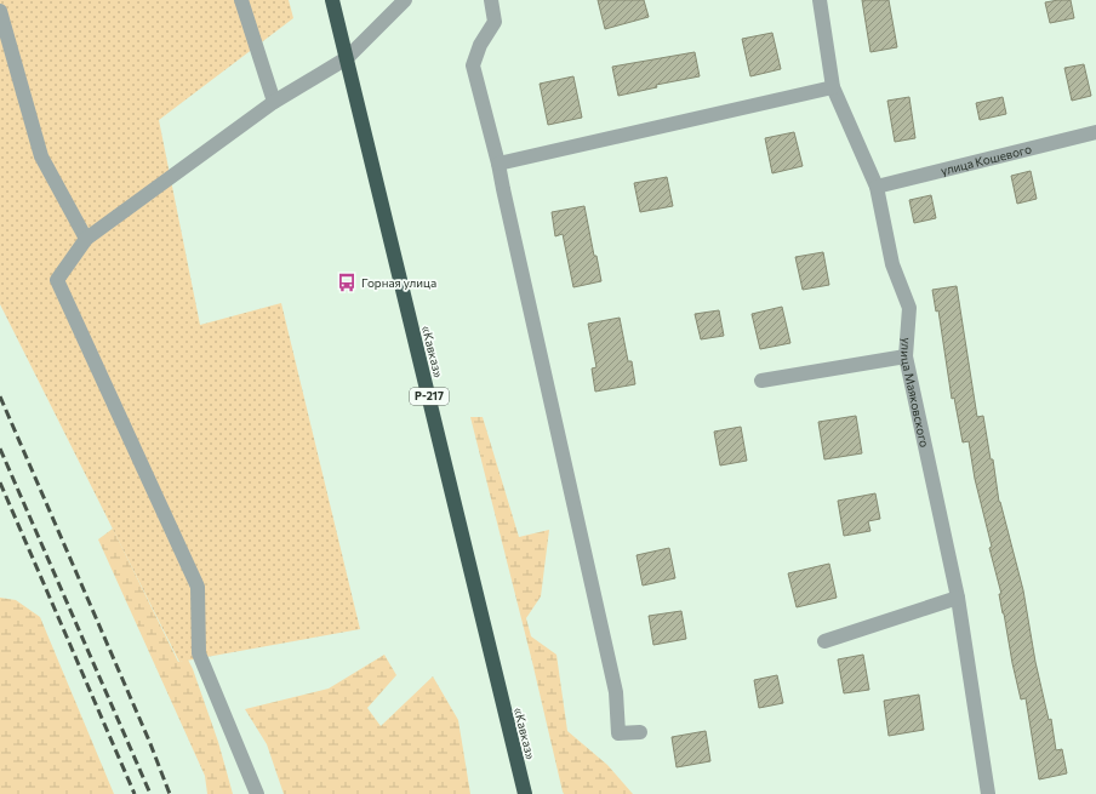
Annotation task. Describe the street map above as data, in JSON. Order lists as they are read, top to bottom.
{
  "streets": {
    "highway": ["«Кавказ»", "Р-217"],
    "street": ["улица Кошевого", "улица Маяковского"]
  },
  "crossings": [
    ["улица Кошевого", "улица Маяковского"]
  ],
  "places": {
    "bus stop": ["Горная улица"]
  }
}
